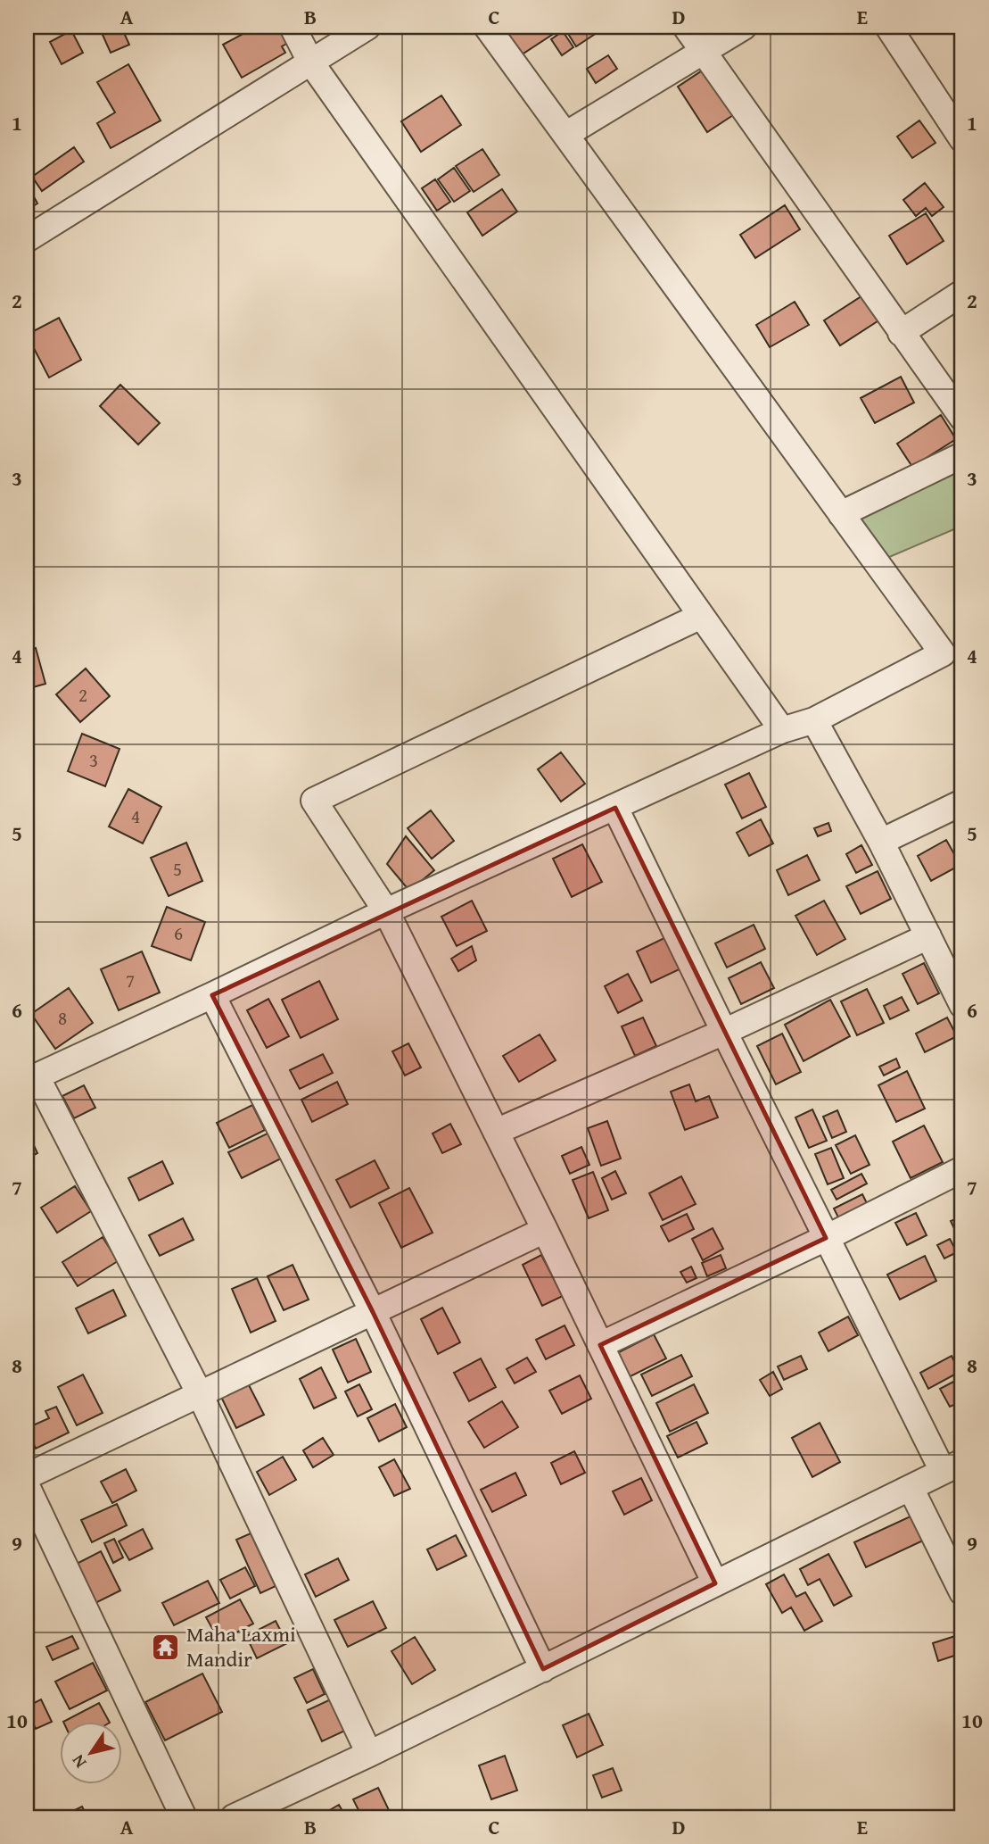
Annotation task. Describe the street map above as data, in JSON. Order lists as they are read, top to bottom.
{
  "places": {
    "temple": ["Maha Laxmi Mandir"]
  },
  "house_numbers": [
    "2",
    "3",
    "4",
    "5",
    "6",
    "7",
    "8"
  ],
  "north": "bottom left",
  "grid": {
    "columns": [
      "A",
      "B",
      "C",
      "D",
      "E"
    ],
    "rows": [
      "1",
      "2",
      "3",
      "4",
      "5",
      "6",
      "7",
      "8",
      "9",
      "10"
    ]
  }
}
